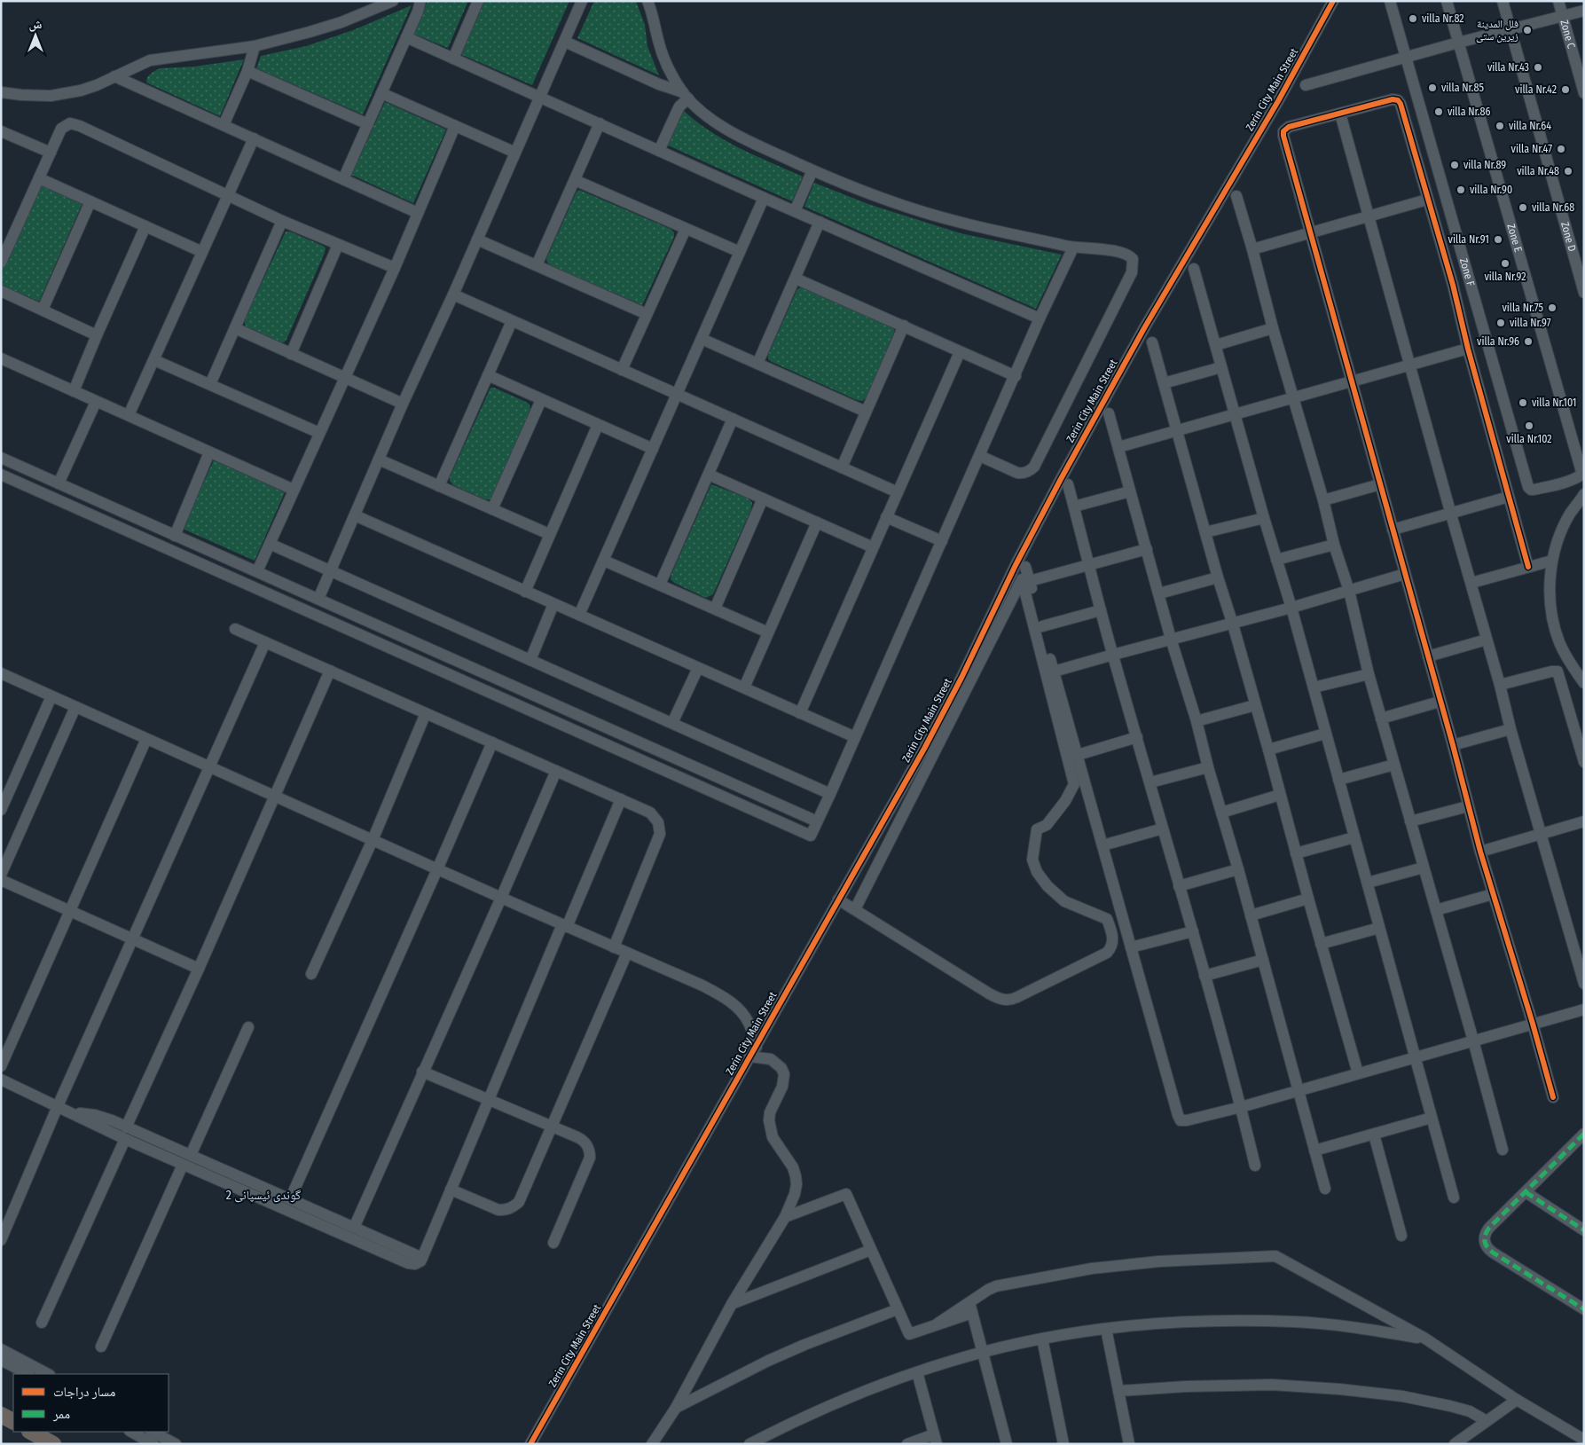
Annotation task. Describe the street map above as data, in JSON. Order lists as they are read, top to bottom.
{
  "streets": {
    "street": [
      "Zone C",
      "Zerin City Main Street",
      "Zone D",
      "Zone E",
      "Zone F"
    ]
  },
  "crossings": [
    ["Zone E", "Zone F"]
  ],
  "districts": ["گوندی ئیسپانی 2"],
  "places": [
    "villa Nr.82",
    "فلل المدينة زیرین ستی",
    "villa Nr.43",
    "villa Nr.85",
    "villa Nr.42",
    "villa Nr.86",
    "villa Nr.64",
    "villa Nr.47",
    "villa Nr.89",
    "villa Nr.48",
    "villa Nr.90",
    "villa Nr.68",
    "villa Nr.91",
    "villa Nr.92",
    "villa Nr.75",
    "villa Nr.97",
    "villa Nr.96",
    "villa Nr.101",
    "villa Nr.102"
  ],
  "legend": ["مسار دراجات", "ممر"],
  "north": "top"
}
